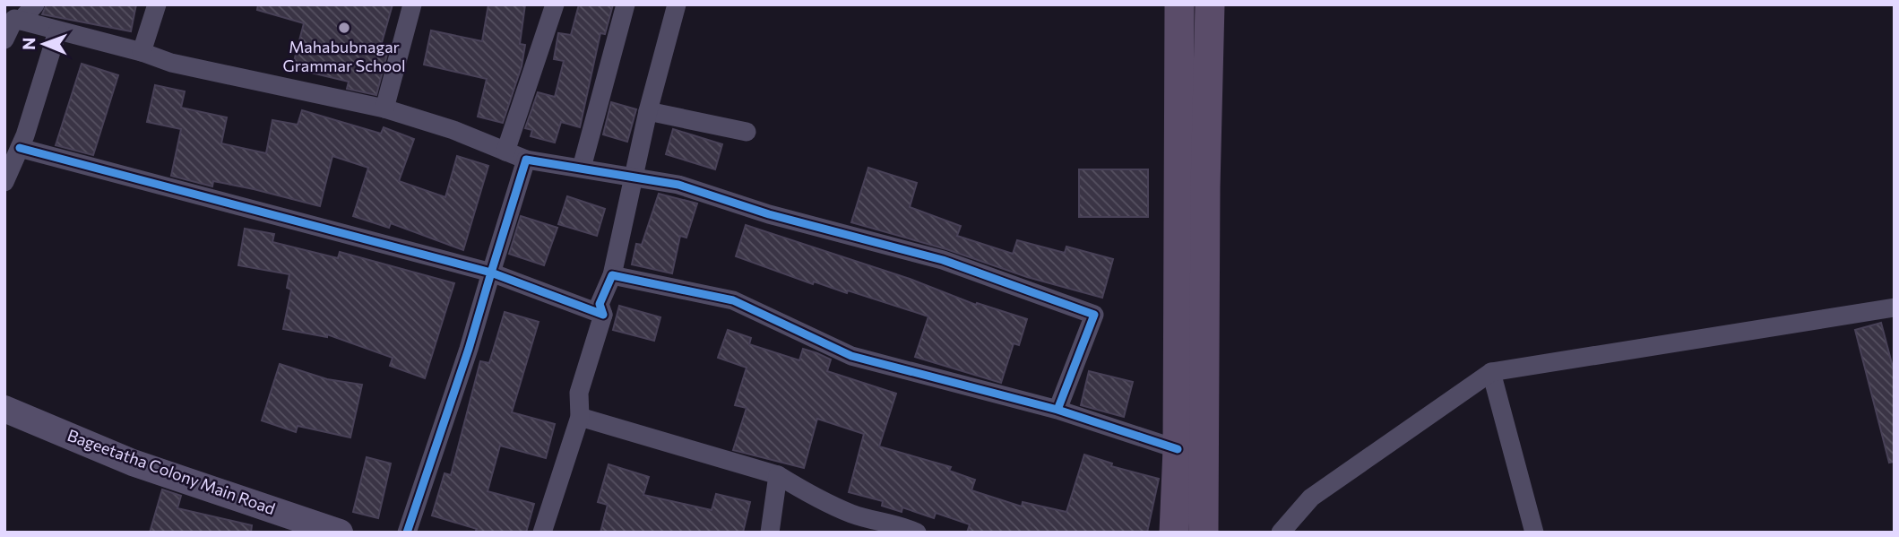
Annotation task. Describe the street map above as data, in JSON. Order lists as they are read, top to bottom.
{
  "streets": {
    "street": ["Bageetatha Colony Main Road"]
  },
  "places": ["Mahabubnagar Grammar School"],
  "north": "left"
}
